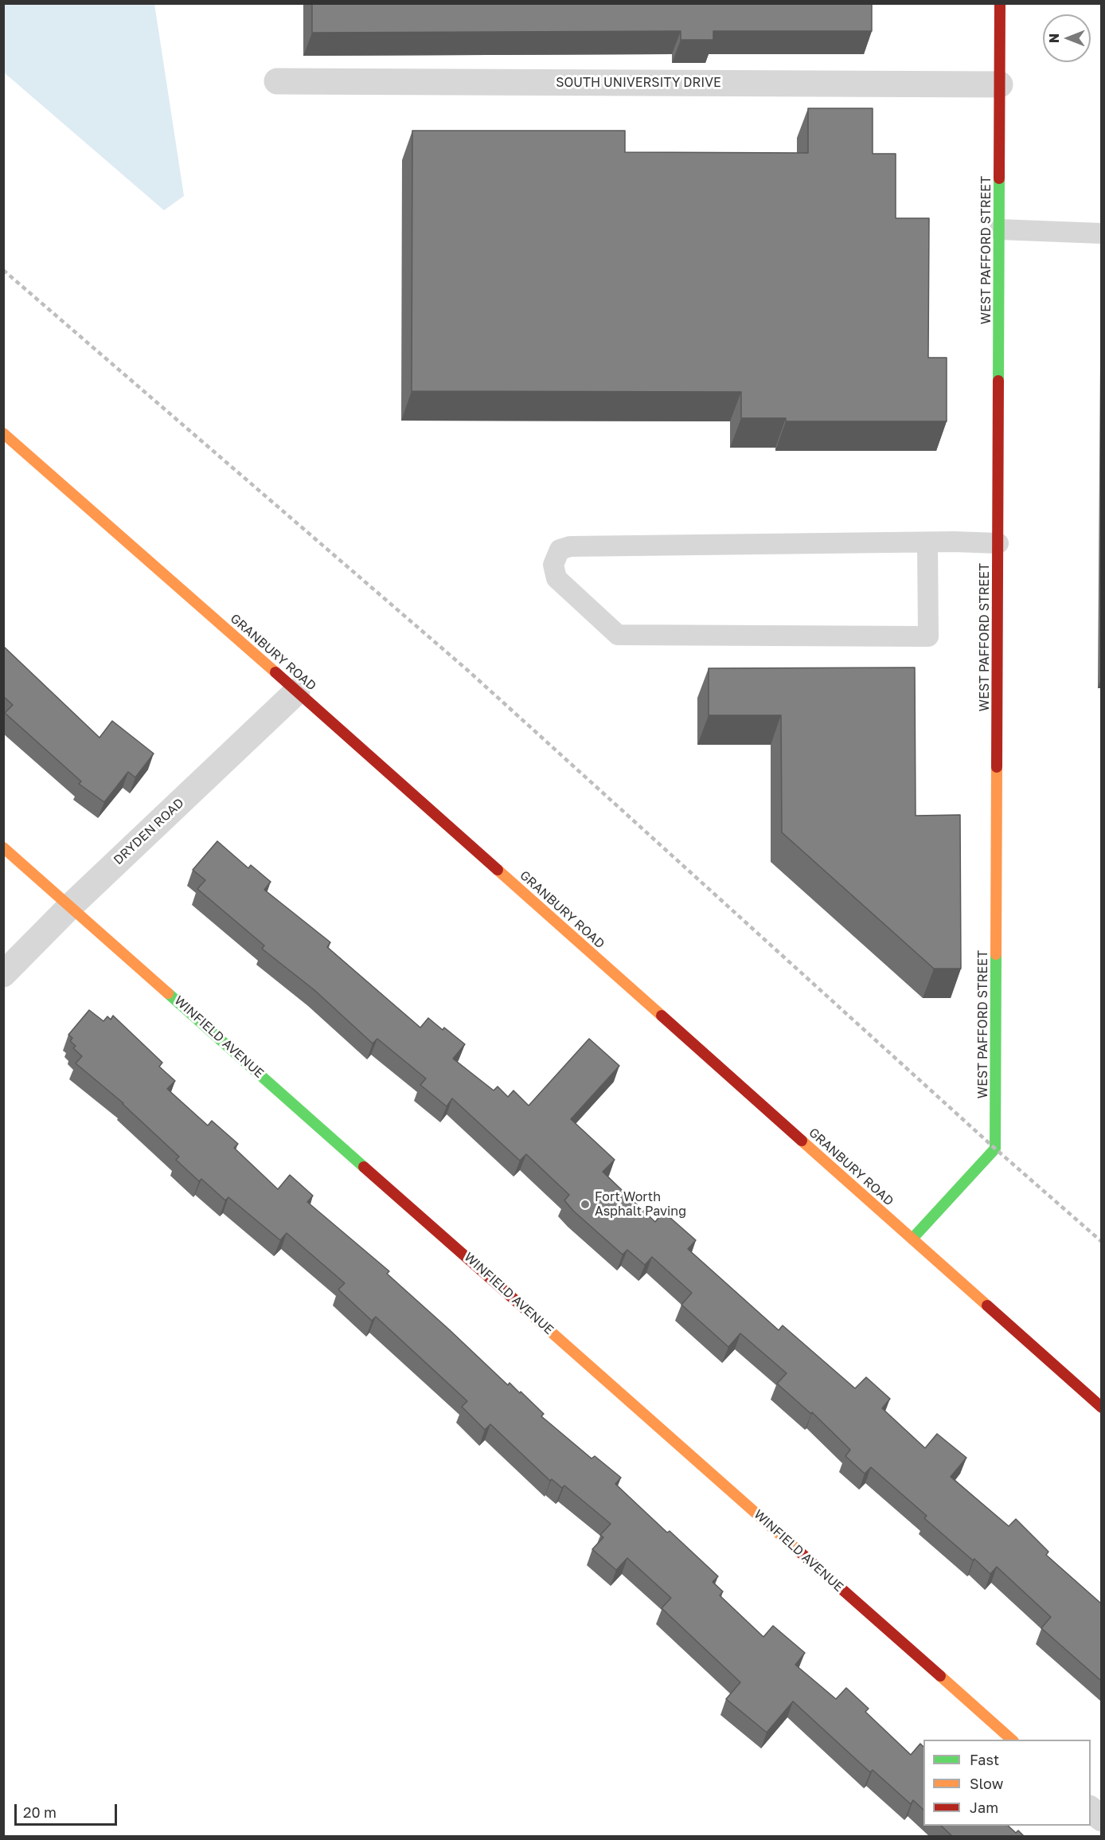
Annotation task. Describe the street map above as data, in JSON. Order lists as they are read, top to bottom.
{
  "streets": {
    "street": [
      "SOUTH UNIVERSITY DRIVE",
      "WEST PAFFORD STREET",
      "GRANBURY ROAD",
      "DRYDEN ROAD",
      "WINFIELD AVENUE"
    ]
  },
  "crossings": [
    ["SOUTH UNIVERSITY DRIVE", "WEST PAFFORD STREET"],
    ["WEST PAFFORD STREET", "GRANBURY ROAD"],
    ["GRANBURY ROAD", "DRYDEN ROAD"],
    ["DRYDEN ROAD", "WINFIELD AVENUE"]
  ],
  "places": ["Fort Worth Asphalt Paving"],
  "legend": ["Fast", "Slow", "Jam"],
  "scale_bar": "20 m",
  "north": "left"
}
